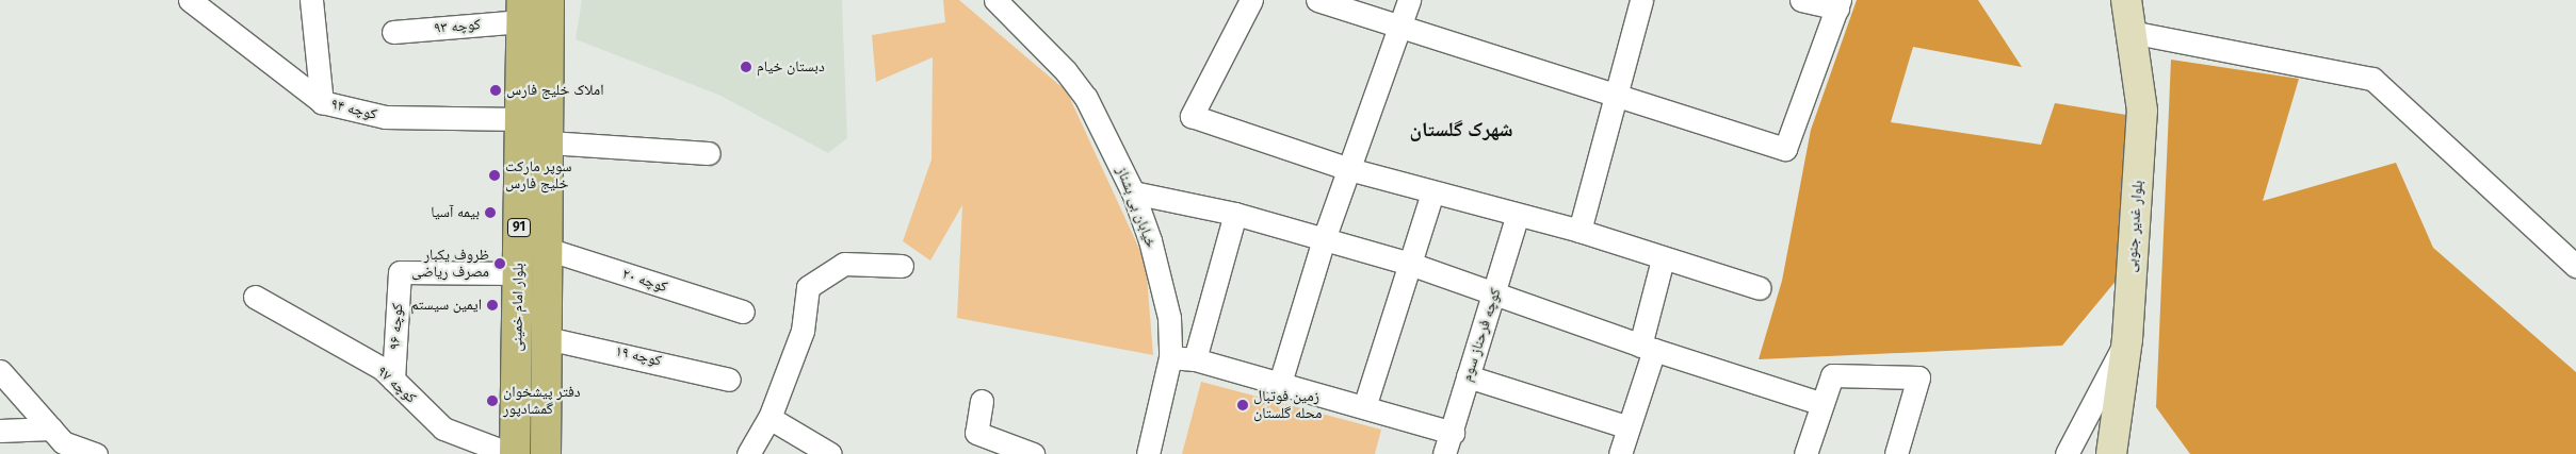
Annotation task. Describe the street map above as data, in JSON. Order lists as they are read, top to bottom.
{
  "streets": {
    "main road": ["بلوار غدیر جنوبی", "91", "بلوار امام خمینی"],
    "street": [
      "کوچه ۹۳",
      "کوچه ۹۴",
      "خیابان بی بشناز",
      "کوچه ۲۰",
      "کوچه ۹۶",
      "کوچه فرحناز سوم",
      "کوچه ۱۹",
      "کوچه ۹۷"
    ]
  },
  "crossings": [
    ["کوچه ۹۳", "بلوار امام خمینی"],
    ["کوچه ۹۴", "بلوار امام خمینی"],
    ["کوچه ۲۰", "بلوار امام خمینی"],
    ["بلوار امام خمینی", "کوچه ۹۶"],
    ["بلوار امام خمینی", "کوچه ۱۹"],
    ["کوچه ۹۶", "کوچه ۹۷"]
  ],
  "districts": ["شهرک گلستان"],
  "places": [
    "دبستان خیام",
    "املاک خلیج فارس",
    "سوپر مارکت خلیج فارس",
    "بیمه آسیا",
    "ظروف یکبار مصرف ریاضی",
    "ایمین سیستم",
    "دفتر پیشخوان گمشادپور",
    "زمین فوتبال محله گلستان"
  ]
}
